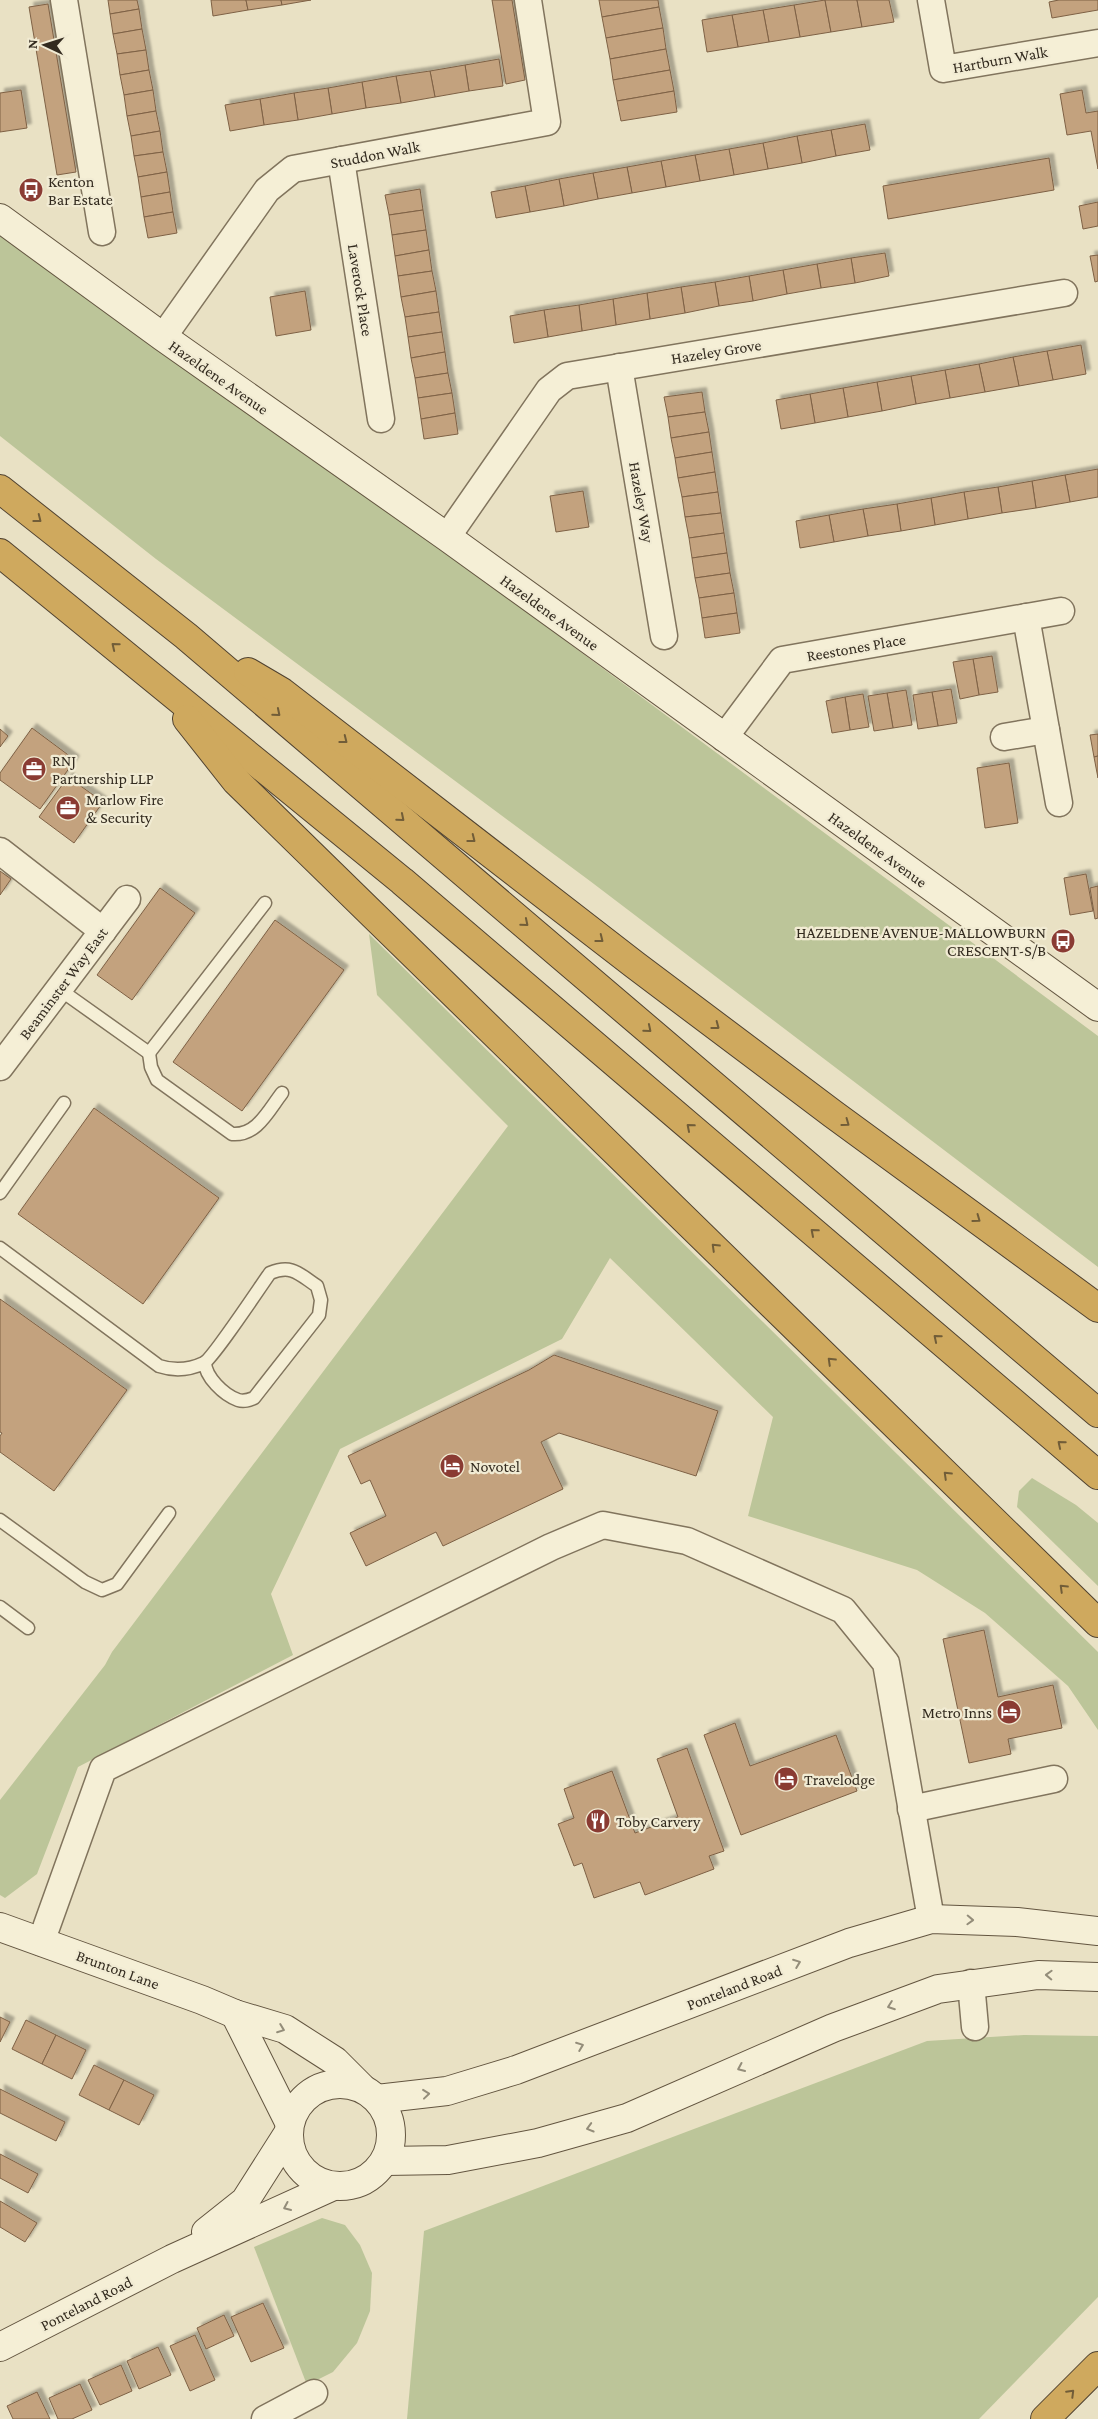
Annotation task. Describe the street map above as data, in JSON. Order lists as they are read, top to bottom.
{
  "streets": {
    "main road": ["Hazeldene Avenue", "Brunton Lane", "Ponteland Road"],
    "street": [
      "Hartburn Walk",
      "Studdon Walk",
      "Laverock Place",
      "Hazeley Grove",
      "Hazeley Way",
      "Reestones Place",
      "Beaminster Way East"
    ]
  },
  "crossings": [
    ["Studdon Walk", "Laverock Place"],
    ["Studdon Walk", "Hazeldene Avenue"],
    ["Hazeley Grove", "Hazeldene Avenue"],
    ["Hazeley Grove", "Hazeley Way"],
    ["Hazeldene Avenue", "Reestones Place"],
    ["Brunton Lane", "Ponteland Road"]
  ],
  "one_way": ["Brunton Lane"],
  "places": {
    "bus stop": ["Kenton Bar Estate", "HAZELDENE AVENUE-MALLOWBURN CRESCENT-S/B"],
    "office": ["RNJ Partnership LLP", "Marlow Fire & Security"],
    "hotel": ["Novotel", "Metro Inns", "Travelodge"],
    "restaurant": ["Toby Carvery"]
  },
  "north": "left"
}
